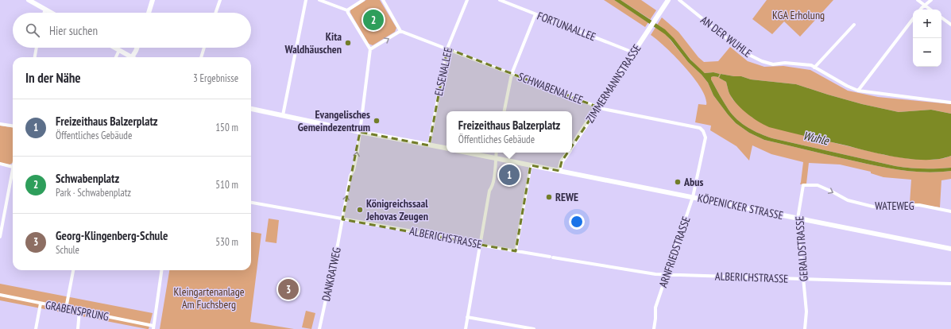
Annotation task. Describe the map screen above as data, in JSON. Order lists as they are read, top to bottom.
{
  "streets": {
    "main road": ["ZIMMERMANNSTRASSE", "KÖPENICKER STRASSE"],
    "street": [
      "FORTUNAALLEE",
      "AN DER WUHLE",
      "ELSENALLEE",
      "SCHWABENALLEE",
      "WATEWEG",
      "ALBERICHSTRASSE",
      "GERALDSTRASSE",
      "ARNFRIEDSTRASSE",
      "DANKRATWEG",
      "GRABENSPRUNG"
    ]
  },
  "crossings": [
    ["FORTUNAALLEE", "ZIMMERMANNSTRASSE"],
    ["ELSENALLEE", "SCHWABENALLEE"],
    ["ZIMMERMANNSTRASSE", "SCHWABENALLEE"],
    ["ZIMMERMANNSTRASSE", "KÖPENICKER STRASSE"],
    ["SCHWABENALLEE", "ARNFRIEDSTRASSE"],
    ["WATEWEG", "GERALDSTRASSE"],
    ["KÖPENICKER STRASSE", "GERALDSTRASSE"],
    ["KÖPENICKER STRASSE", "ARNFRIEDSTRASSE"],
    ["ALBERICHSTRASSE", "GERALDSTRASSE"],
    ["ALBERICHSTRASSE", "ARNFRIEDSTRASSE"],
    ["ALBERICHSTRASSE", "DANKRATWEG"]
  ],
  "one_way": ["WATEWEG"],
  "water": ["Wuhle"],
  "parks": ["KGA Erholung", "Kleingartenanlage Am Fuchsberg"],
  "places": [
    "Kita Waldhäuschen",
    "Evangelisches Gemeindezentrum",
    "Abus",
    "REWE",
    "Königreichssaal Jehovas Zeugen"
  ],
  "page": {
    "pins": ["2", "1", "3"],
    "map_buttons": ["+", "−"],
    "search": "Hier suchen",
    "heading": ["In der Nähe", "3 Ergebnisse"],
    "list": [
      {
        "mark": "1",
        "name": "Freizeithaus Balzerplatz",
        "note": "Öffentliches Gebäude",
        "value": "150 m"
      },
      {
        "mark": "2",
        "name": "Schwabenplatz",
        "note": "Park · Schwabenplatz",
        "value": "510 m"
      },
      {
        "mark": "3",
        "name": "Georg-Klingenberg-Schule",
        "note": "Schule",
        "value": "530 m"
      }
    ],
    "popup": ["Freizeithaus Balzerplatz", "Öffentliches Gebäude"]
  }
}
